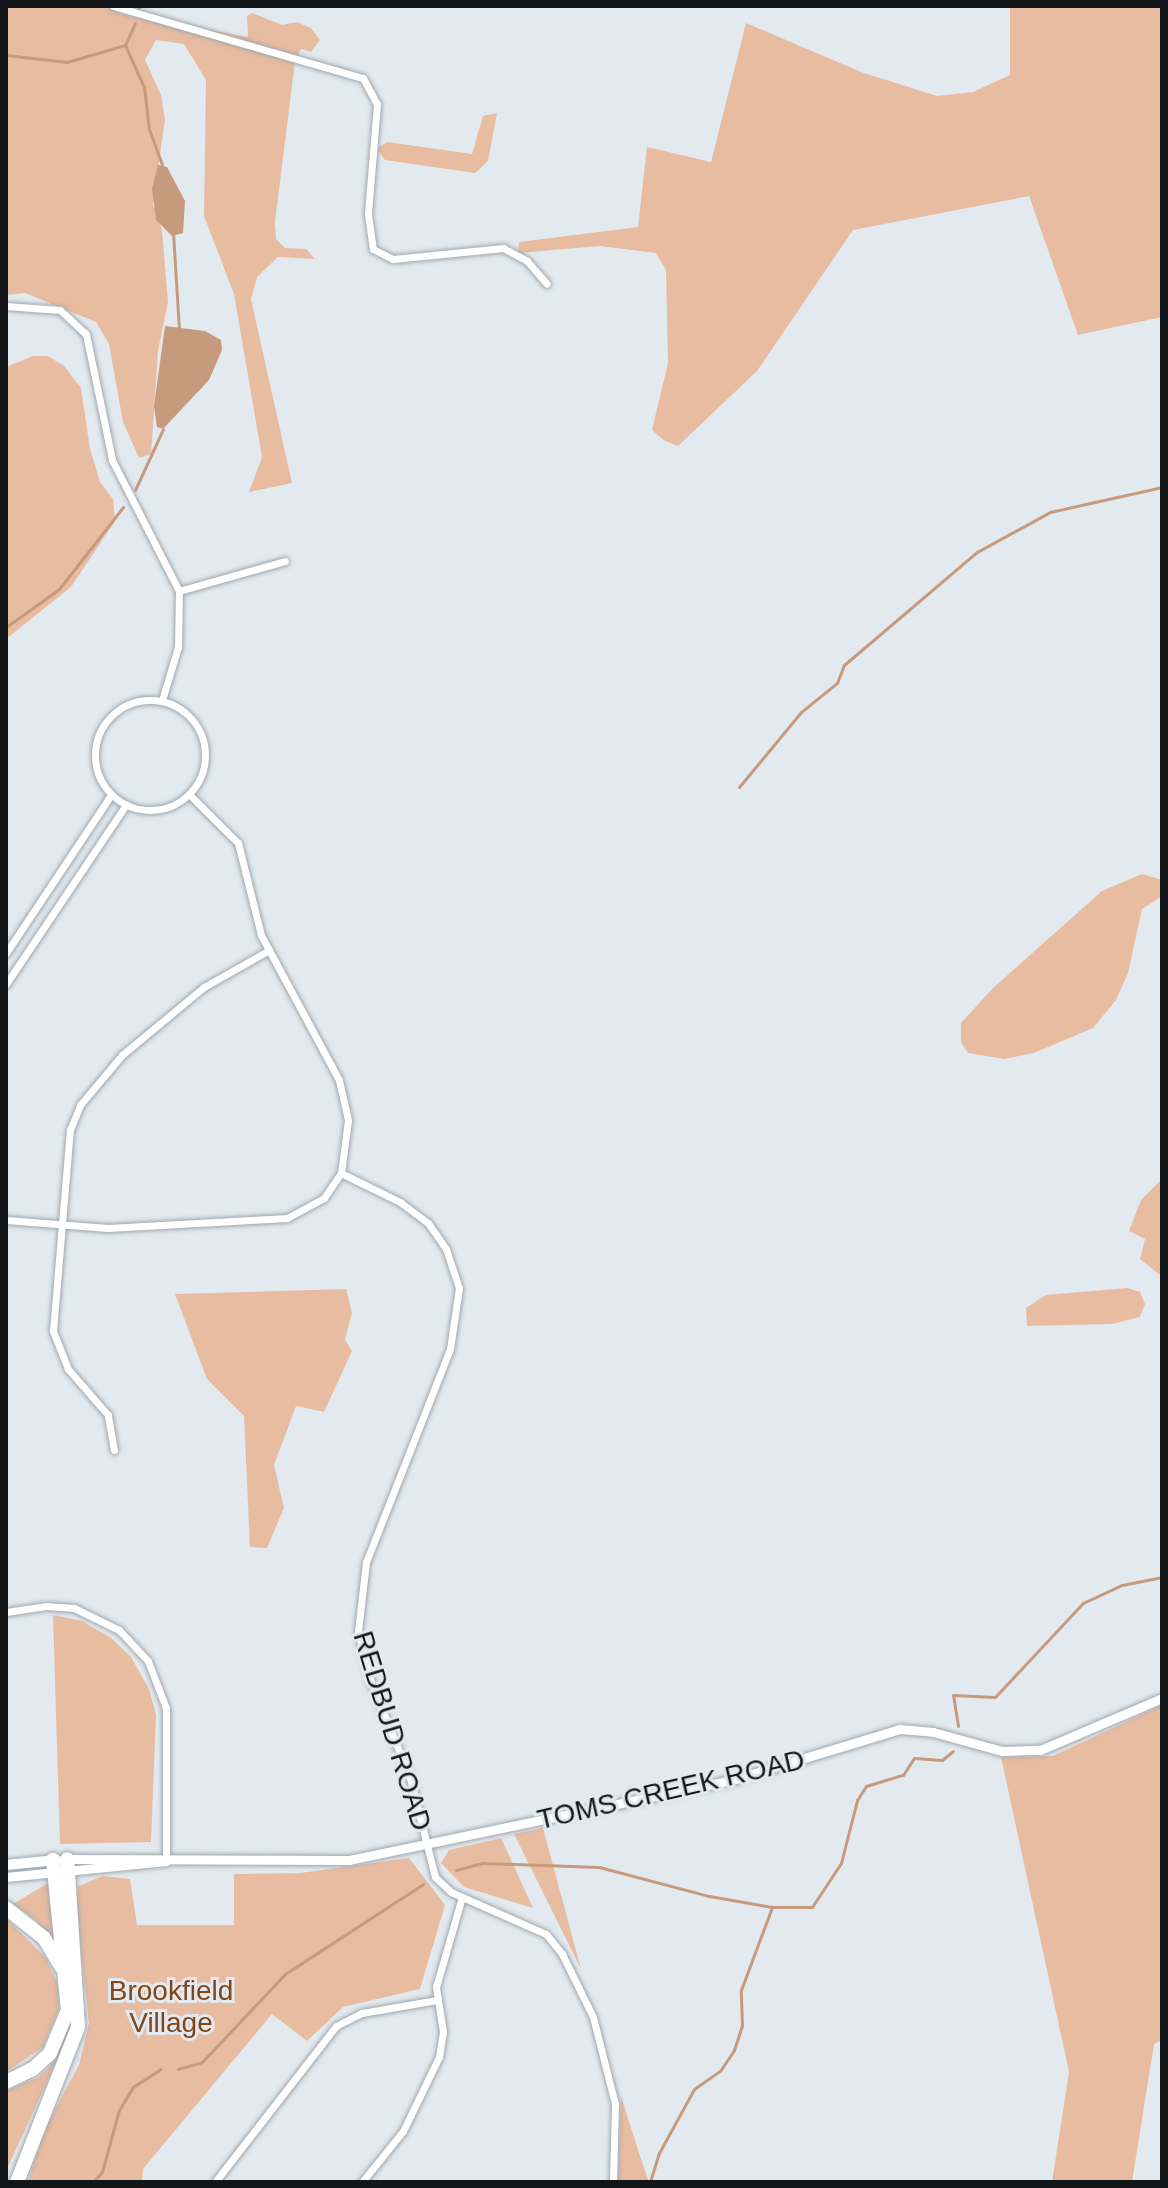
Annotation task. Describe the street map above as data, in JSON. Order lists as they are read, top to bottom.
{
  "streets": {
    "main road": ["TOMS CREEK ROAD"],
    "street": ["REDBUD ROAD"]
  },
  "crossings": [
    ["REDBUD ROAD", "TOMS CREEK ROAD"]
  ],
  "parks": ["Brookfield Village"]
}
